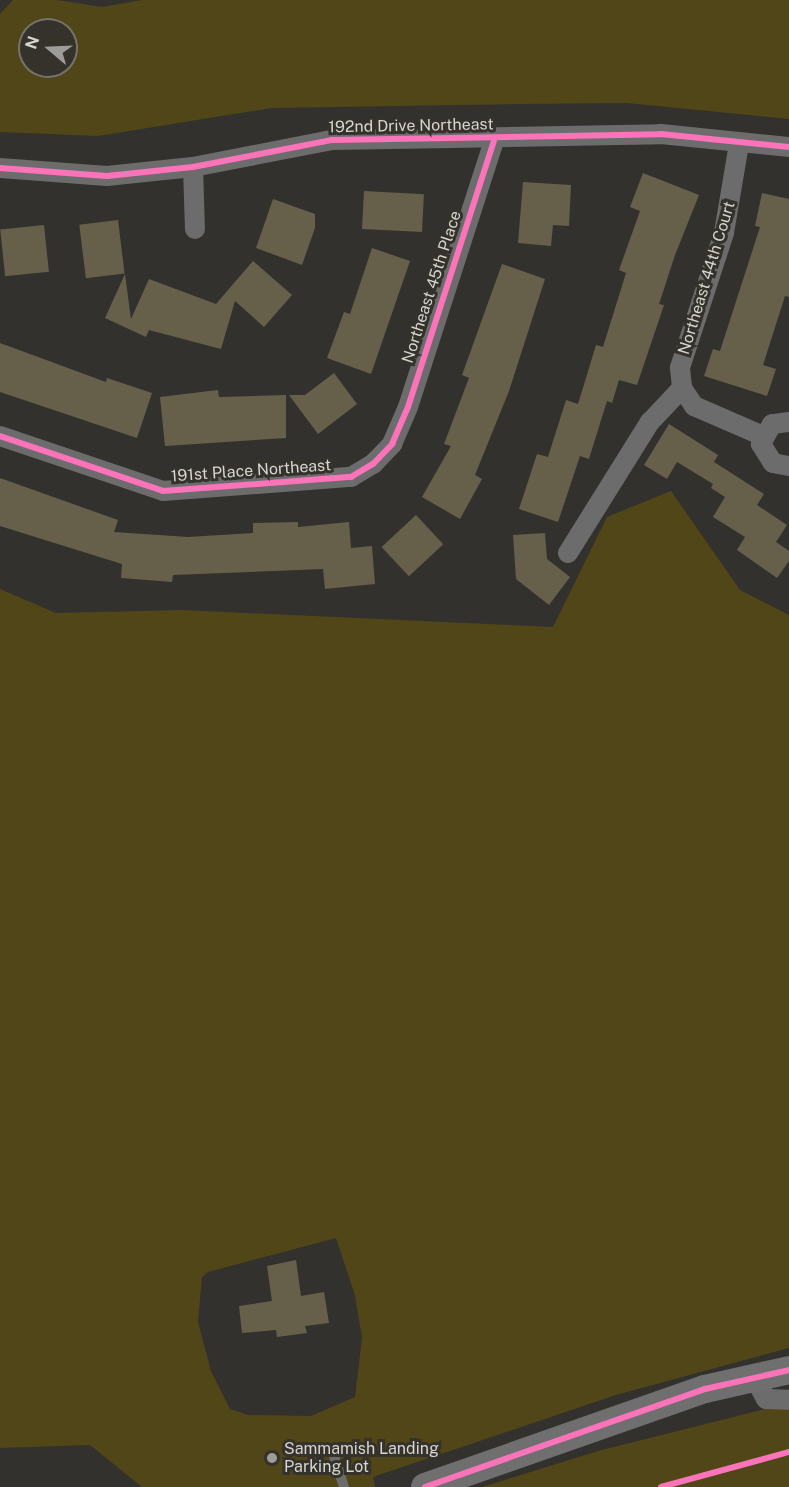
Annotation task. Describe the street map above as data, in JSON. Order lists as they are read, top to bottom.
{
  "streets": {
    "street": [
      "192nd Drive Northeast",
      "Northeast 44th Court",
      "Northeast 45th Place",
      "191st Place Northeast"
    ]
  },
  "crossings": [
    ["192nd Drive Northeast", "Northeast 44th Court"],
    ["192nd Drive Northeast", "Northeast 45th Place"],
    ["Northeast 45th Place", "191st Place Northeast"]
  ],
  "places": ["Sammamish Landing Parking Lot"],
  "north": "left"
}
